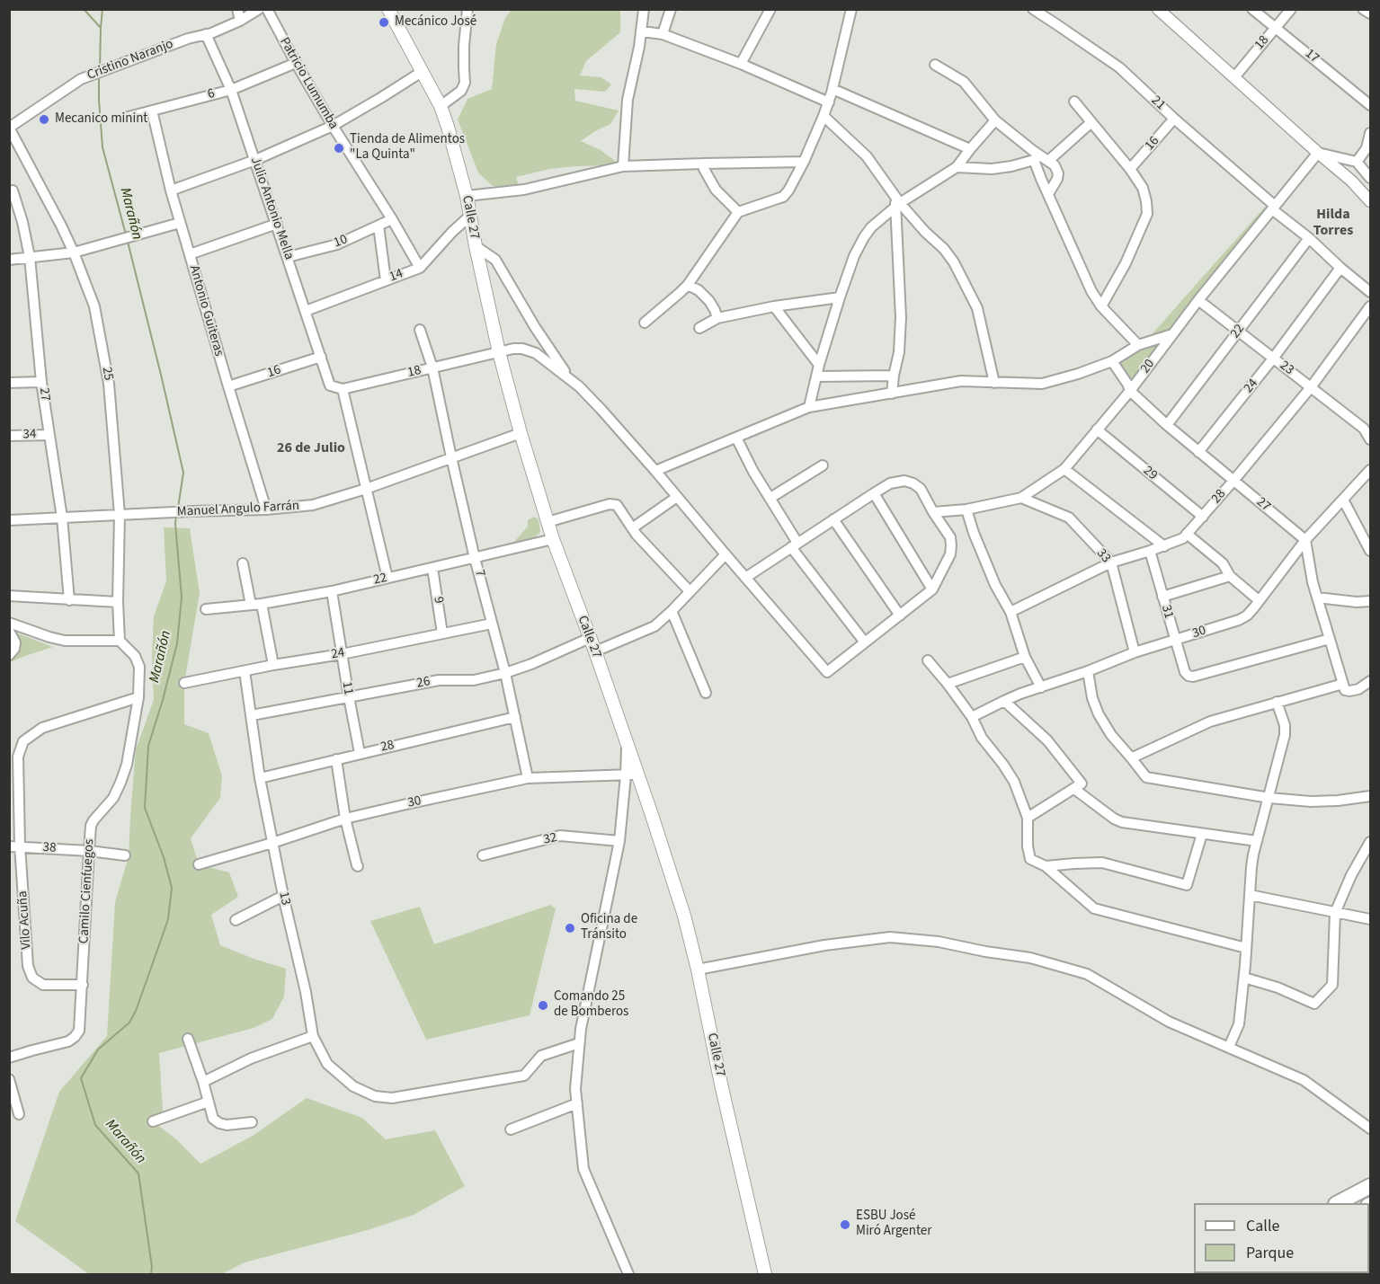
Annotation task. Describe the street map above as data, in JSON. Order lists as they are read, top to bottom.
{
  "streets": {
    "main road": ["Calle 27"],
    "street": [
      "18",
      "17",
      "Cristino Naranjo",
      "Patricio Lumumba",
      "6",
      "21",
      "16",
      "Julio Antonio Mella",
      "10",
      "14",
      "Antonio Guiteras",
      "22",
      "20",
      "23",
      "25",
      "24",
      "27",
      "34",
      "29",
      "28",
      "Manuel Angulo Farrán",
      "33",
      "7",
      "9",
      "31",
      "30",
      "26",
      "11",
      "32",
      "38",
      "Camilo Cienfuegos",
      "13",
      "Vilo Acuña"
    ]
  },
  "crossings": [
    ["18", "17"],
    ["18", "Julio Antonio Mella"],
    ["18", "Calle 27"],
    ["18", "7"],
    ["Cristino Naranjo", "Julio Antonio Mella"],
    ["Cristino Naranjo", "25"],
    ["Patricio Lumumba", "6"],
    ["Patricio Lumumba", "10"],
    ["Patricio Lumumba", "14"],
    ["6", "Julio Antonio Mella"],
    ["6", "Antonio Guiteras"],
    ["21", "16"],
    ["21", "22"],
    ["21", "20"],
    ["21", "24"],
    ["16", "Julio Antonio Mella"],
    ["16", "Antonio Guiteras"],
    ["Julio Antonio Mella", "10"],
    ["Julio Antonio Mella", "14"],
    ["Calle 27", "14"],
    ["Calle 27", "22"],
    ["Calle 27", "Manuel Angulo Farrán"],
    ["Calle 27", "30"],
    ["Calle 27", "26"],
    ["Antonio Guiteras", "Manuel Angulo Farrán"],
    ["22", "23"],
    ["22", "27"],
    ["22", "7"],
    ["22", "9"],
    ["22", "11"],
    ["20", "23"],
    ["20", "27"],
    ["20", "29"],
    ["20", "33"],
    ["23", "24"],
    ["23", "28"],
    ["25", "Manuel Angulo Farrán"],
    ["25", "Camilo Cienfuegos"],
    ["24", "27"],
    ["24", "7"],
    ["24", "9"],
    ["24", "11"],
    ["24", "13"],
    ["27", "34"],
    ["27", "28"],
    ["27", "Manuel Angulo Farrán"],
    ["27", "30"],
    ["29", "28"],
    ["28", "33"],
    ["28", "7"],
    ["28", "31"],
    ["28", "11"],
    ["28", "13"],
    ["Manuel Angulo Farrán", "7"],
    ["33", "30"],
    ["7", "30"],
    ["7", "26"],
    ["31", "30"],
    ["30", "13"],
    ["26", "11"],
    ["26", "13"],
    ["38", "Camilo Cienfuegos"],
    ["38", "Vilo Acuña"],
    ["Camilo Cienfuegos", "Vilo Acuña"]
  ],
  "districts": ["Hilda Torres", "26 de Julio"],
  "water": ["Marañón"],
  "places": [
    "Mecánico José",
    "Mecanico minint",
    "Tienda de Alimentos \"La Quinta\"",
    "Oficina de Tránsito",
    "Comando 25 de Bomberos",
    "ESBU José Miró Argenter"
  ],
  "legend": ["Calle", "Parque"]
}
